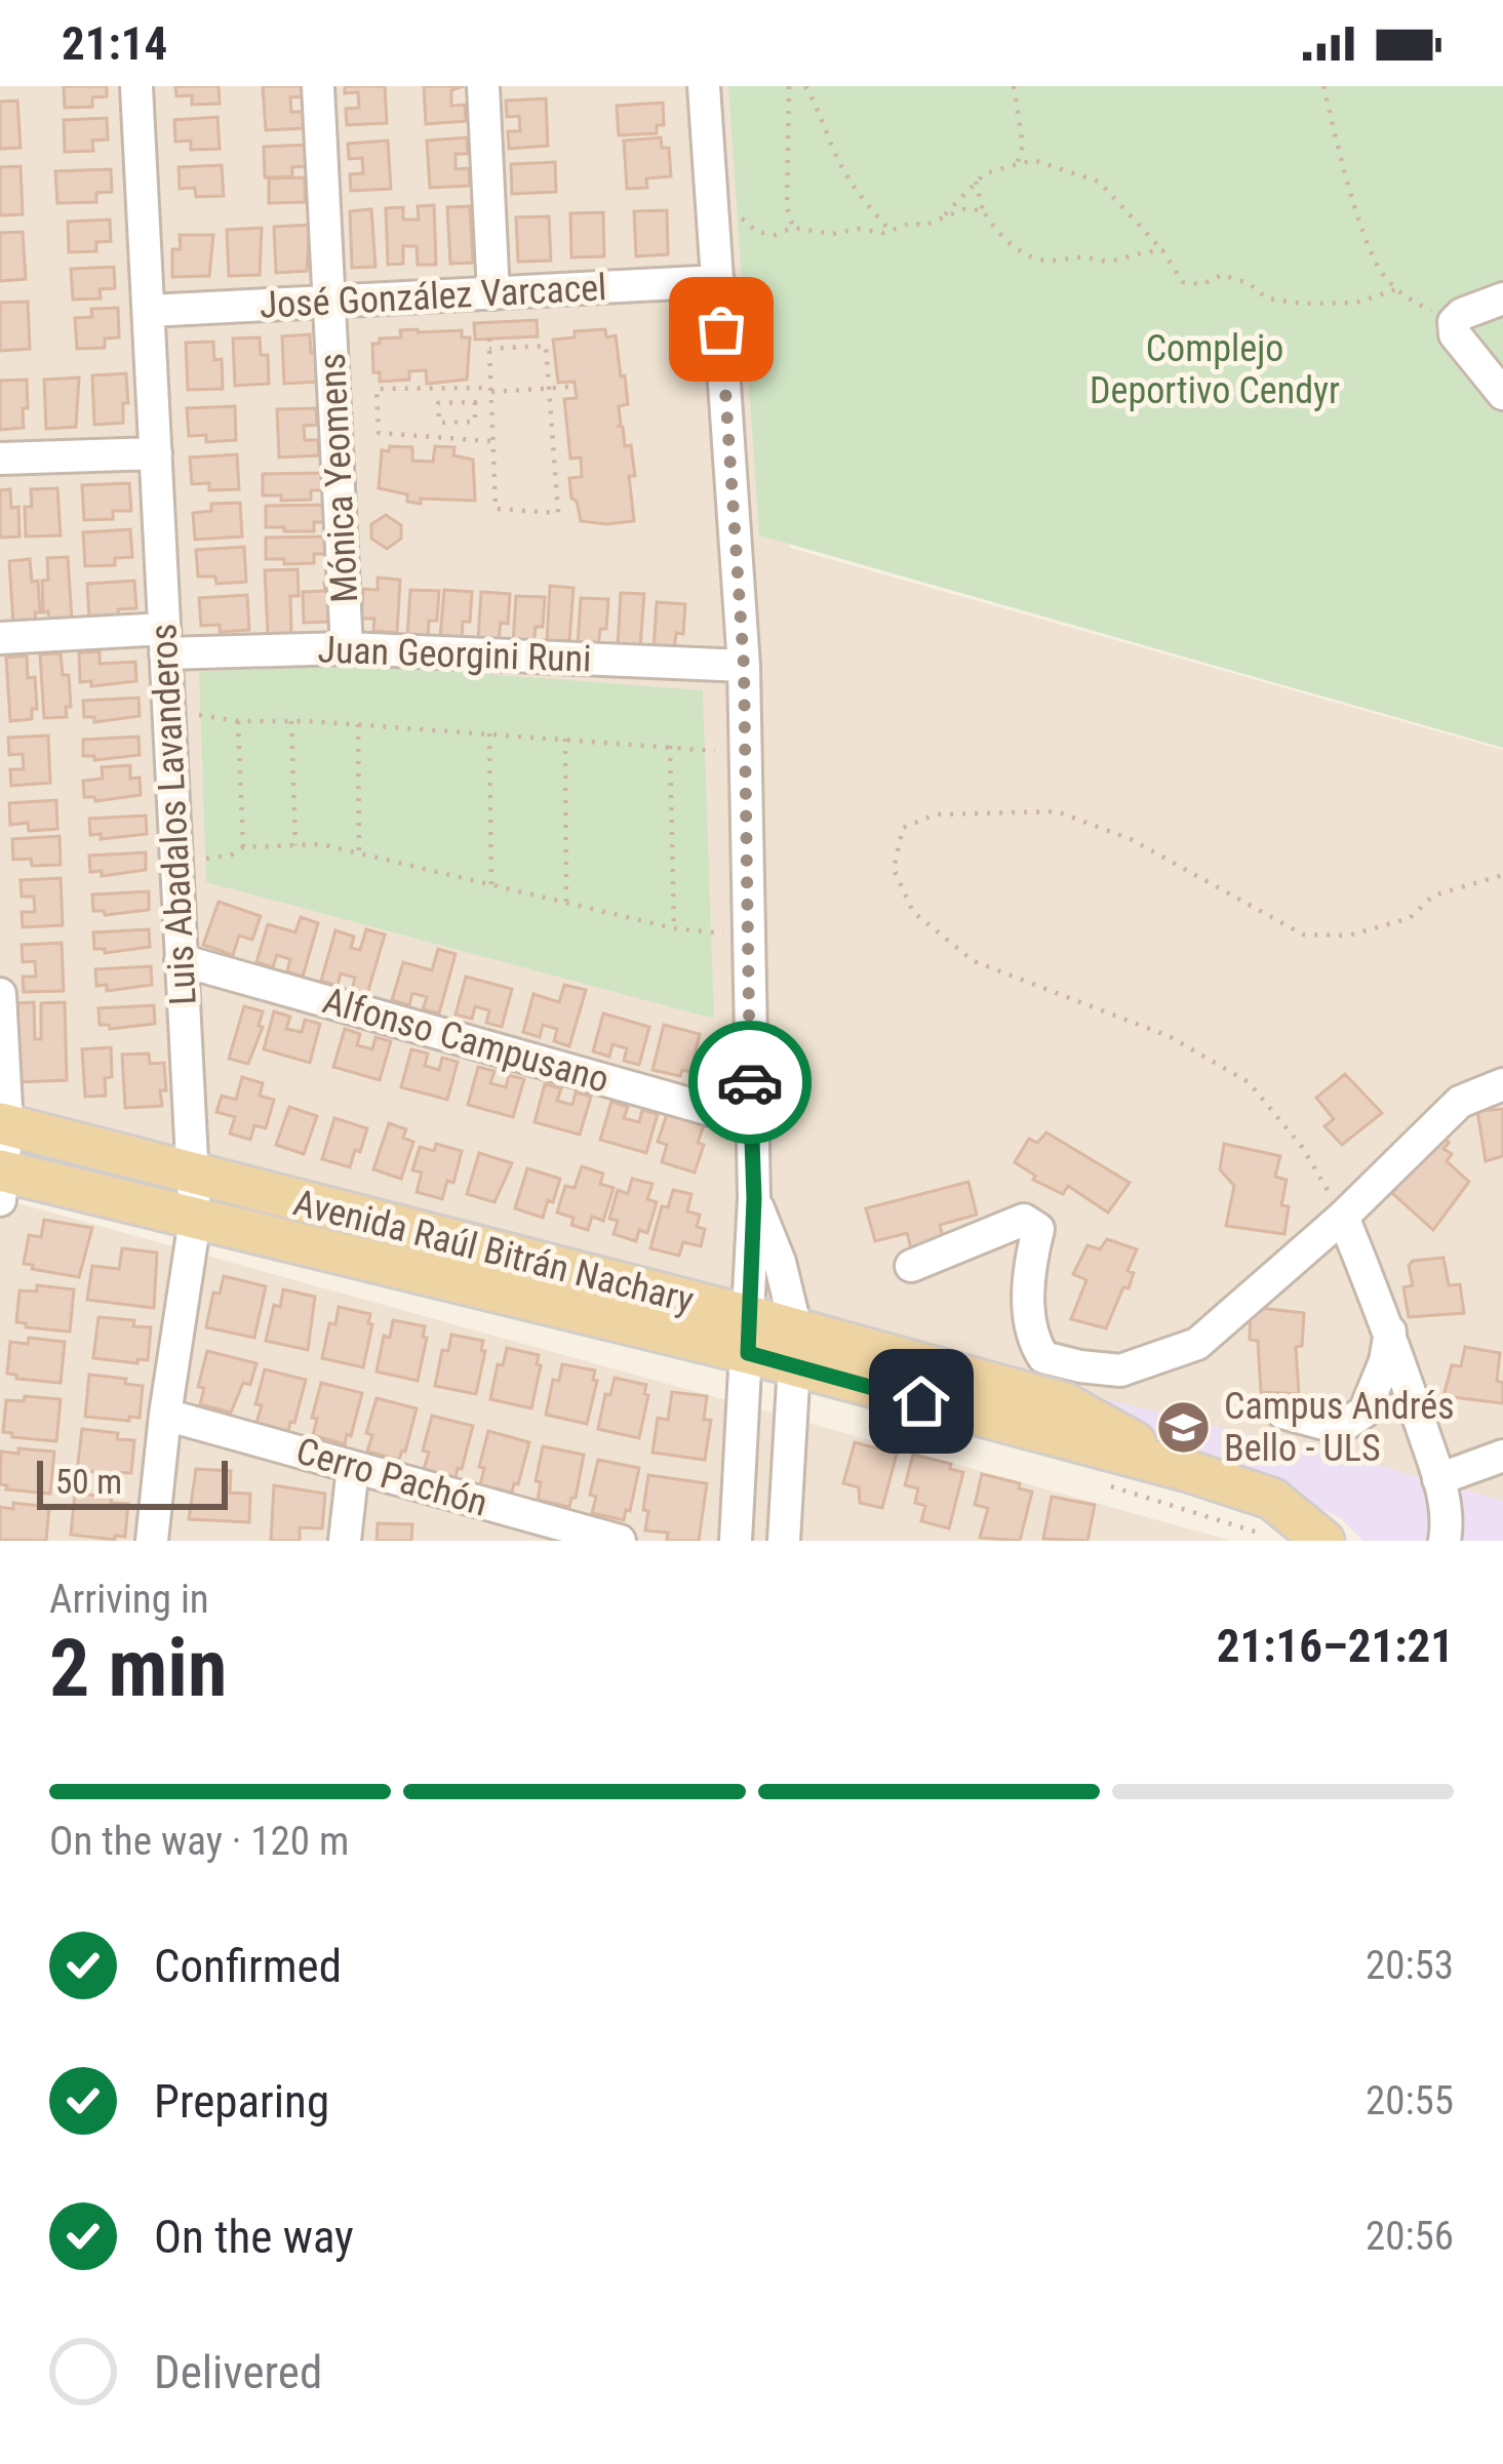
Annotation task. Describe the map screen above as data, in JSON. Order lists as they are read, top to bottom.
{
  "streets": {
    "main road": ["Avenida Raúl Bitrán Nachary"],
    "street": [
      "José González Varcacel",
      "Mónica Yeomens",
      "Juan Georgini Runi",
      "Luis Abadalos Lavanderos",
      "Alfonso Campusano",
      "Cerro Pachón"
    ]
  },
  "crossings": [
    ["José González Varcacel", "Mónica Yeomens"],
    ["José González Varcacel", "Luis Abadalos Lavanderos"],
    ["Mónica Yeomens", "Juan Georgini Runi"],
    ["Juan Georgini Runi", "Luis Abadalos Lavanderos"],
    ["Luis Abadalos Lavanderos", "Alfonso Campusano"],
    ["Luis Abadalos Lavanderos", "Avenida Raúl Bitrán Nachary"],
    ["Luis Abadalos Lavanderos", "Cerro Pachón"]
  ],
  "parks": ["Complejo Deportivo Cendyr"],
  "places": {
    "school or university": ["Campus Andrés Bello - ULS"]
  },
  "scale_bar": "50 m",
  "page": {
    "status": "21:14",
    "scale": "50 m",
    "heading": ["2 min", "Arriving in", "21:16–21:21"],
    "bar": "On the way · 120 m",
    "list": [
      ["Confirmed", "20:53"],
      ["Preparing", "20:55"],
      ["On the way", "20:56"],
      "Delivered"
    ]
  }
}
